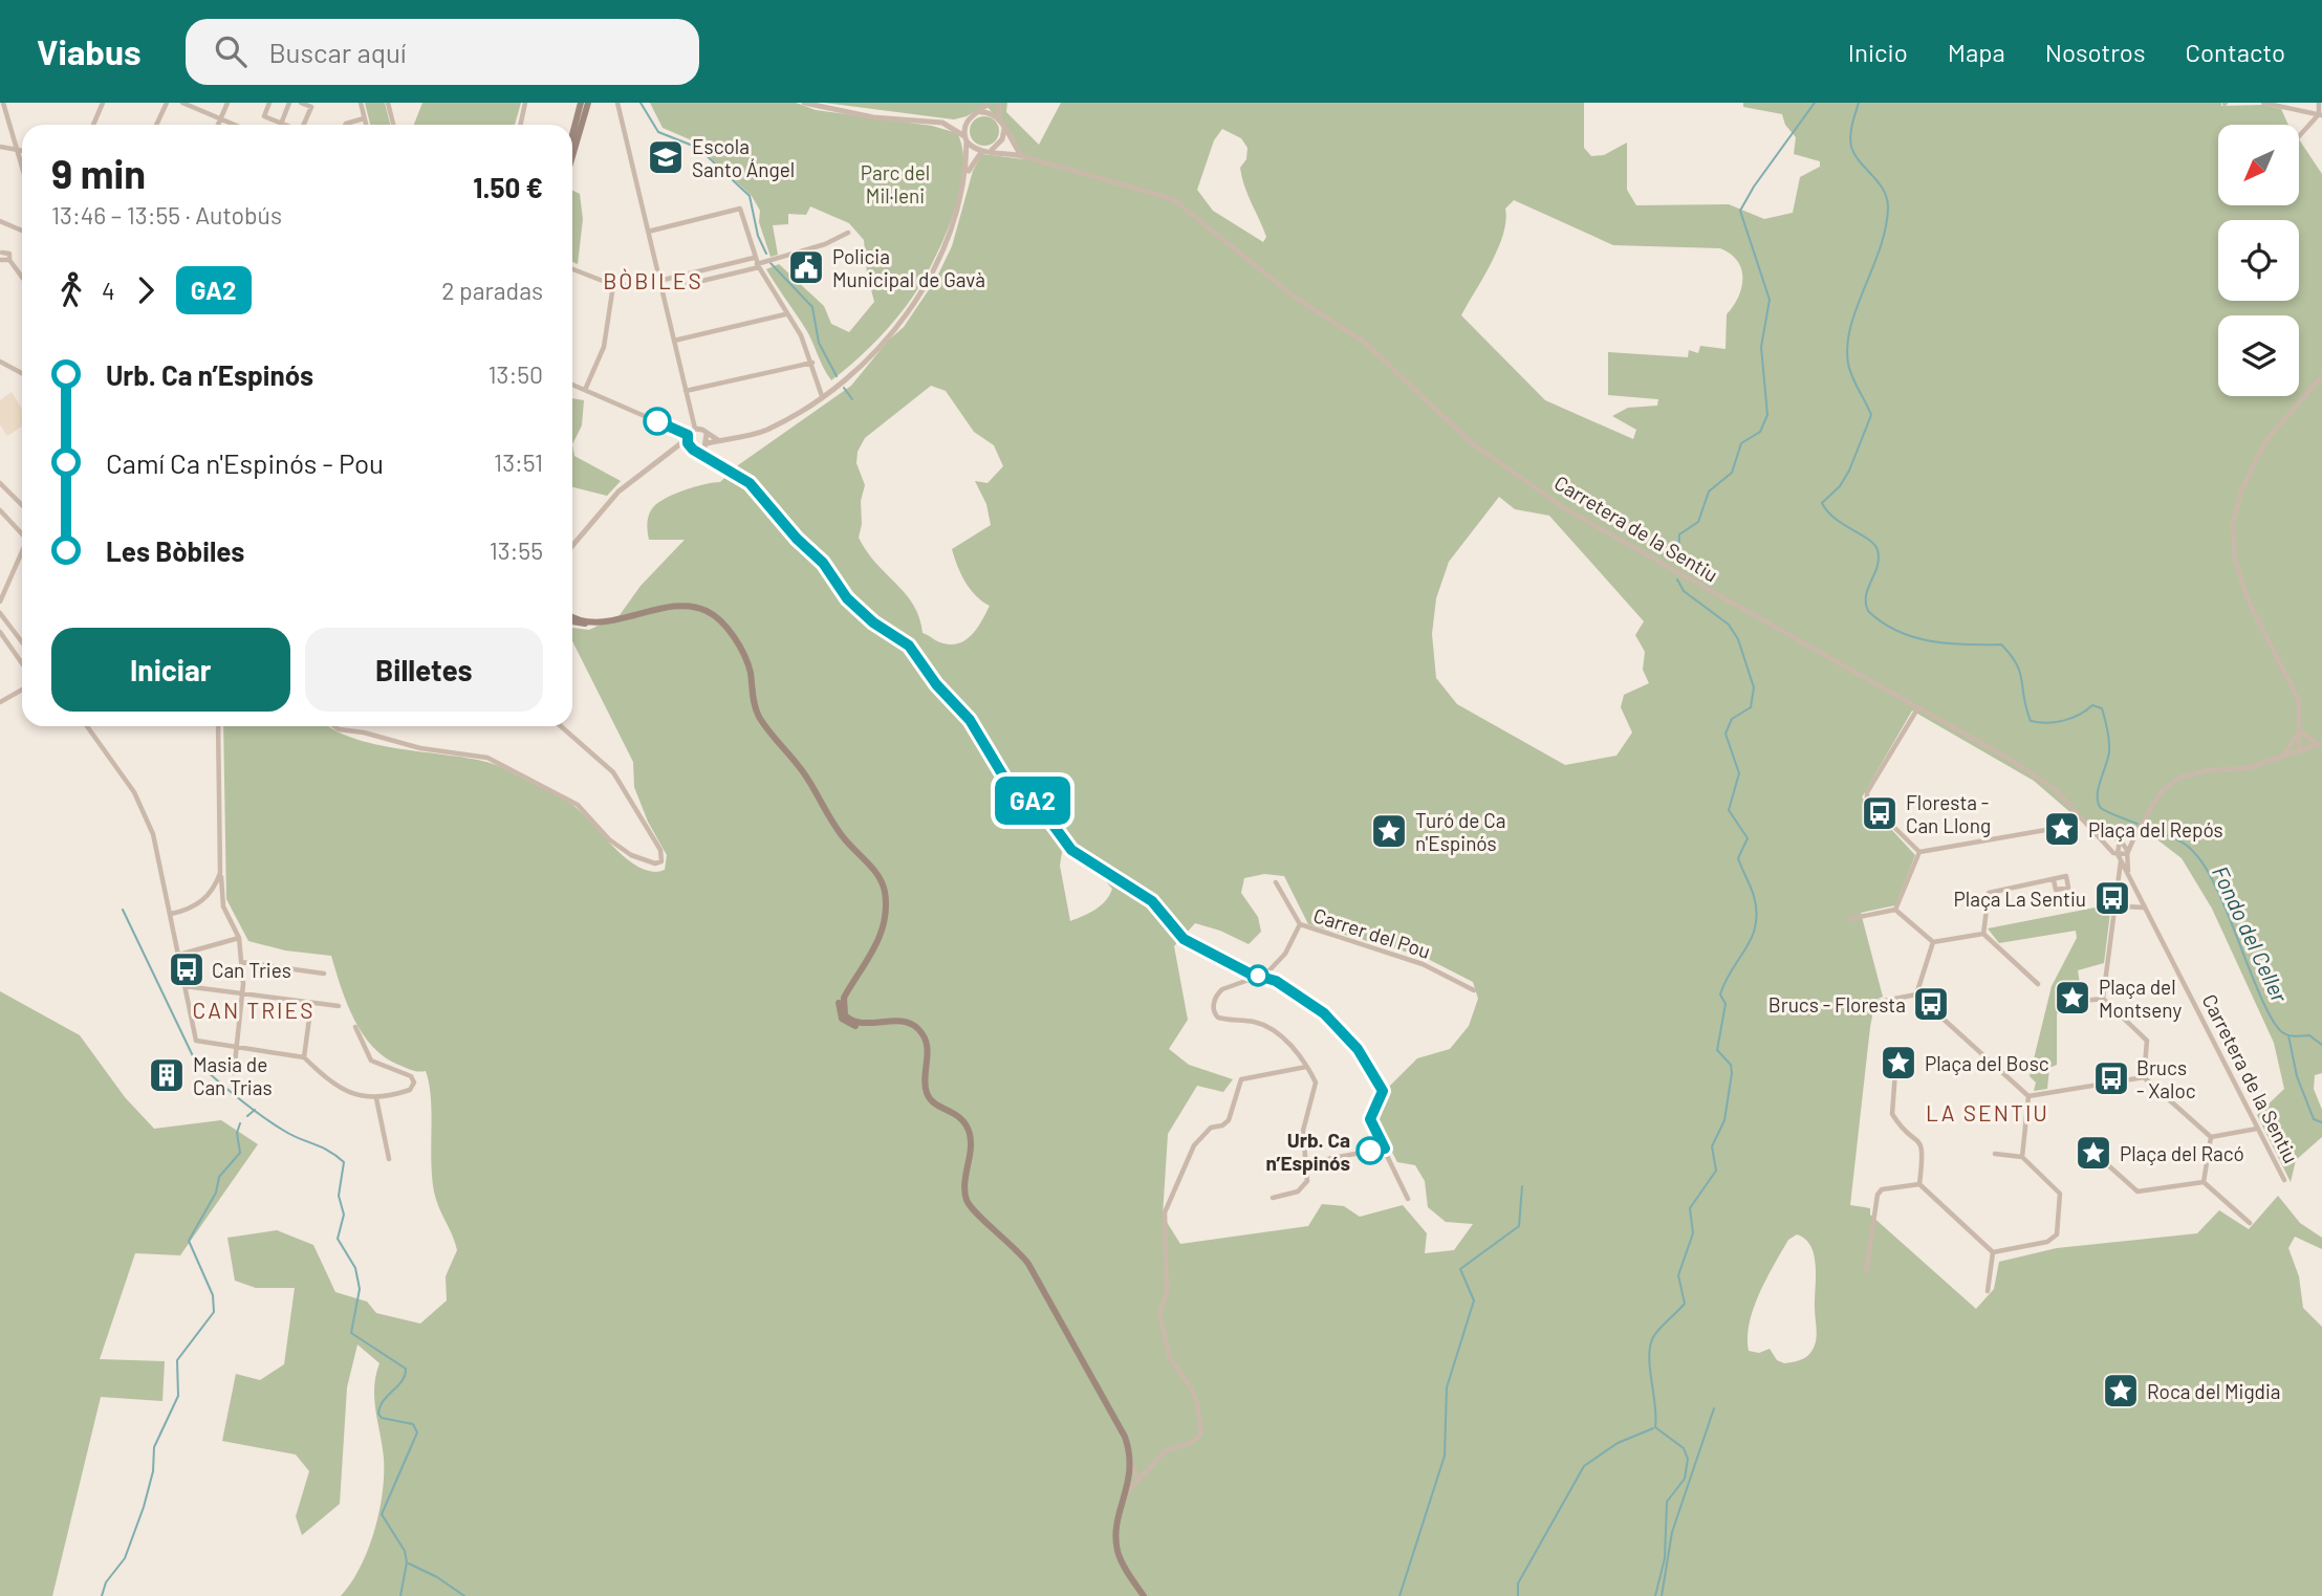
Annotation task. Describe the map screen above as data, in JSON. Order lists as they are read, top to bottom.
{
  "streets": {
    "street": ["Carretera de la Sentiu", "Carrer del Pou"]
  },
  "districts": ["BÒBILES", "CAN TRIES", "LA SENTIU"],
  "water": ["Fondo del Celler"],
  "parks": ["Parc del Mil·leni"],
  "places": {
    "school or university": ["Escola Santo Ángel"],
    "public building": ["Policia Municipal de Gavà"],
    "bus stop": [
      "Floresta - Can Llong",
      "Plaça La Sentiu",
      "Can Tries",
      "Brucs - Floresta",
      "Brucs - Xaloc"
    ],
    "place": [
      "Plaça del Repós",
      "Turó de Ca n'Espinós",
      "Plaça del Montseny",
      "Plaça del Bosc",
      "Plaça del Racó",
      "Roca del Migdia"
    ],
    "building": ["Masia de Can Trias"],
    "other": ["Urb. Ca n’Espinós"]
  },
  "lines": ["bus line GA2"],
  "north": "bottom left",
  "page": {
    "header": "Viabus",
    "search": "Buscar aquí",
    "nav": [
      "Inicio",
      "Mapa",
      "Nosotros",
      "Contacto"
    ],
    "on_map": "GA2",
    "heading": ["9 min", "13:46 – 13:55 · Autobús", "1.50 €"],
    "legs": ["4", "GA2", "2 paradas"],
    "list": [
      {
        "name": "Urb. Ca n’Espinós",
        "value": "13:50"
      },
      {
        "name": "Camí Ca n'Espinós - Pou",
        "value": "13:51"
      },
      {
        "name": "Les Bòbiles",
        "value": "13:55"
      }
    ],
    "buttons": ["Iniciar", "Billetes"]
  }
}
